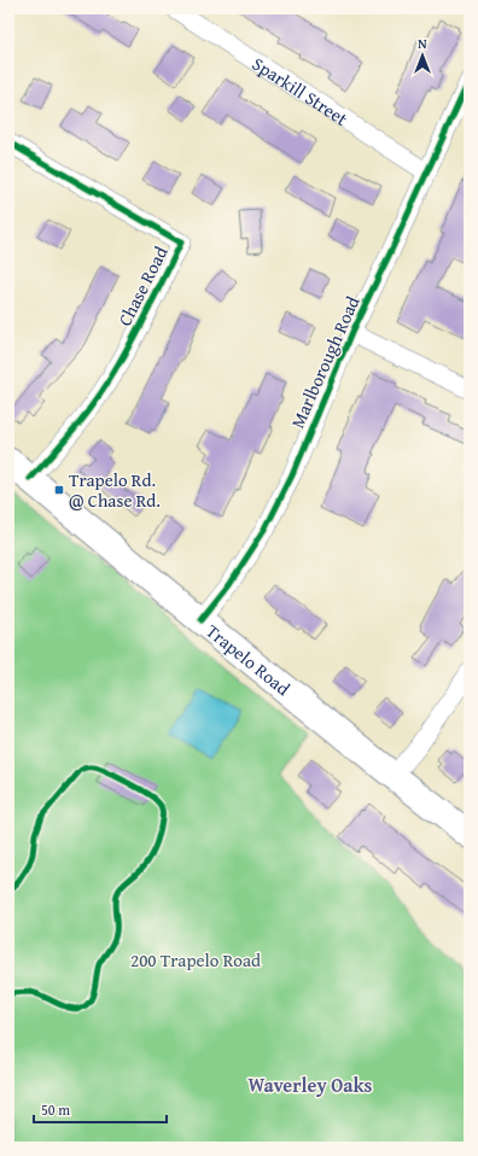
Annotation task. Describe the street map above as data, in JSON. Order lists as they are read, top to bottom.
{
  "streets": {
    "main road": ["Trapelo Road"],
    "street": ["Sparkill Street", "Chase Road", "Marlborough Road"]
  },
  "crossings": [
    ["Sparkill Street", "Marlborough Road"],
    ["Chase Road", "Trapelo Road"],
    ["Marlborough Road", "Trapelo Road"]
  ],
  "districts": ["Waverley Oaks"],
  "parks": ["200 Trapelo Road"],
  "places": {
    "transit": ["Trapelo Rd. @ Chase Rd."]
  },
  "scale_bar": "50 m",
  "north": "top"
}
